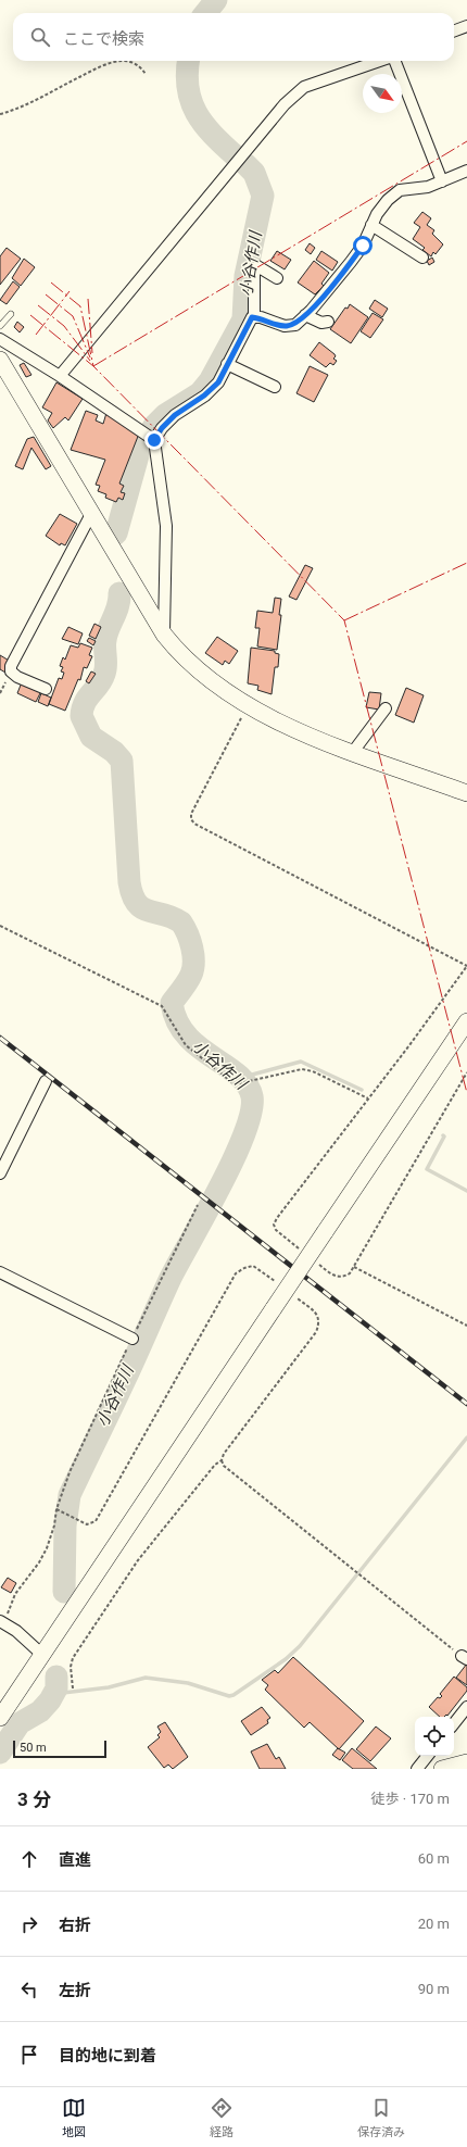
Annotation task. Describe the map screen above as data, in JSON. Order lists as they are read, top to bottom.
{
  "water": ["小谷作川"],
  "scale_bar": "50 m",
  "north": "bottom right",
  "page": {
    "search": "ここで検索",
    "scale": "50 m",
    "heading": ["3 分", "徒歩 · 170 m"],
    "list": [
      ["直進", "60 m"],
      ["右折", "20 m"],
      ["左折", "90 m"],
      "目的地に到着"
    ],
    "nav": ["地図", "経路", "保存済み"]
  }
}
